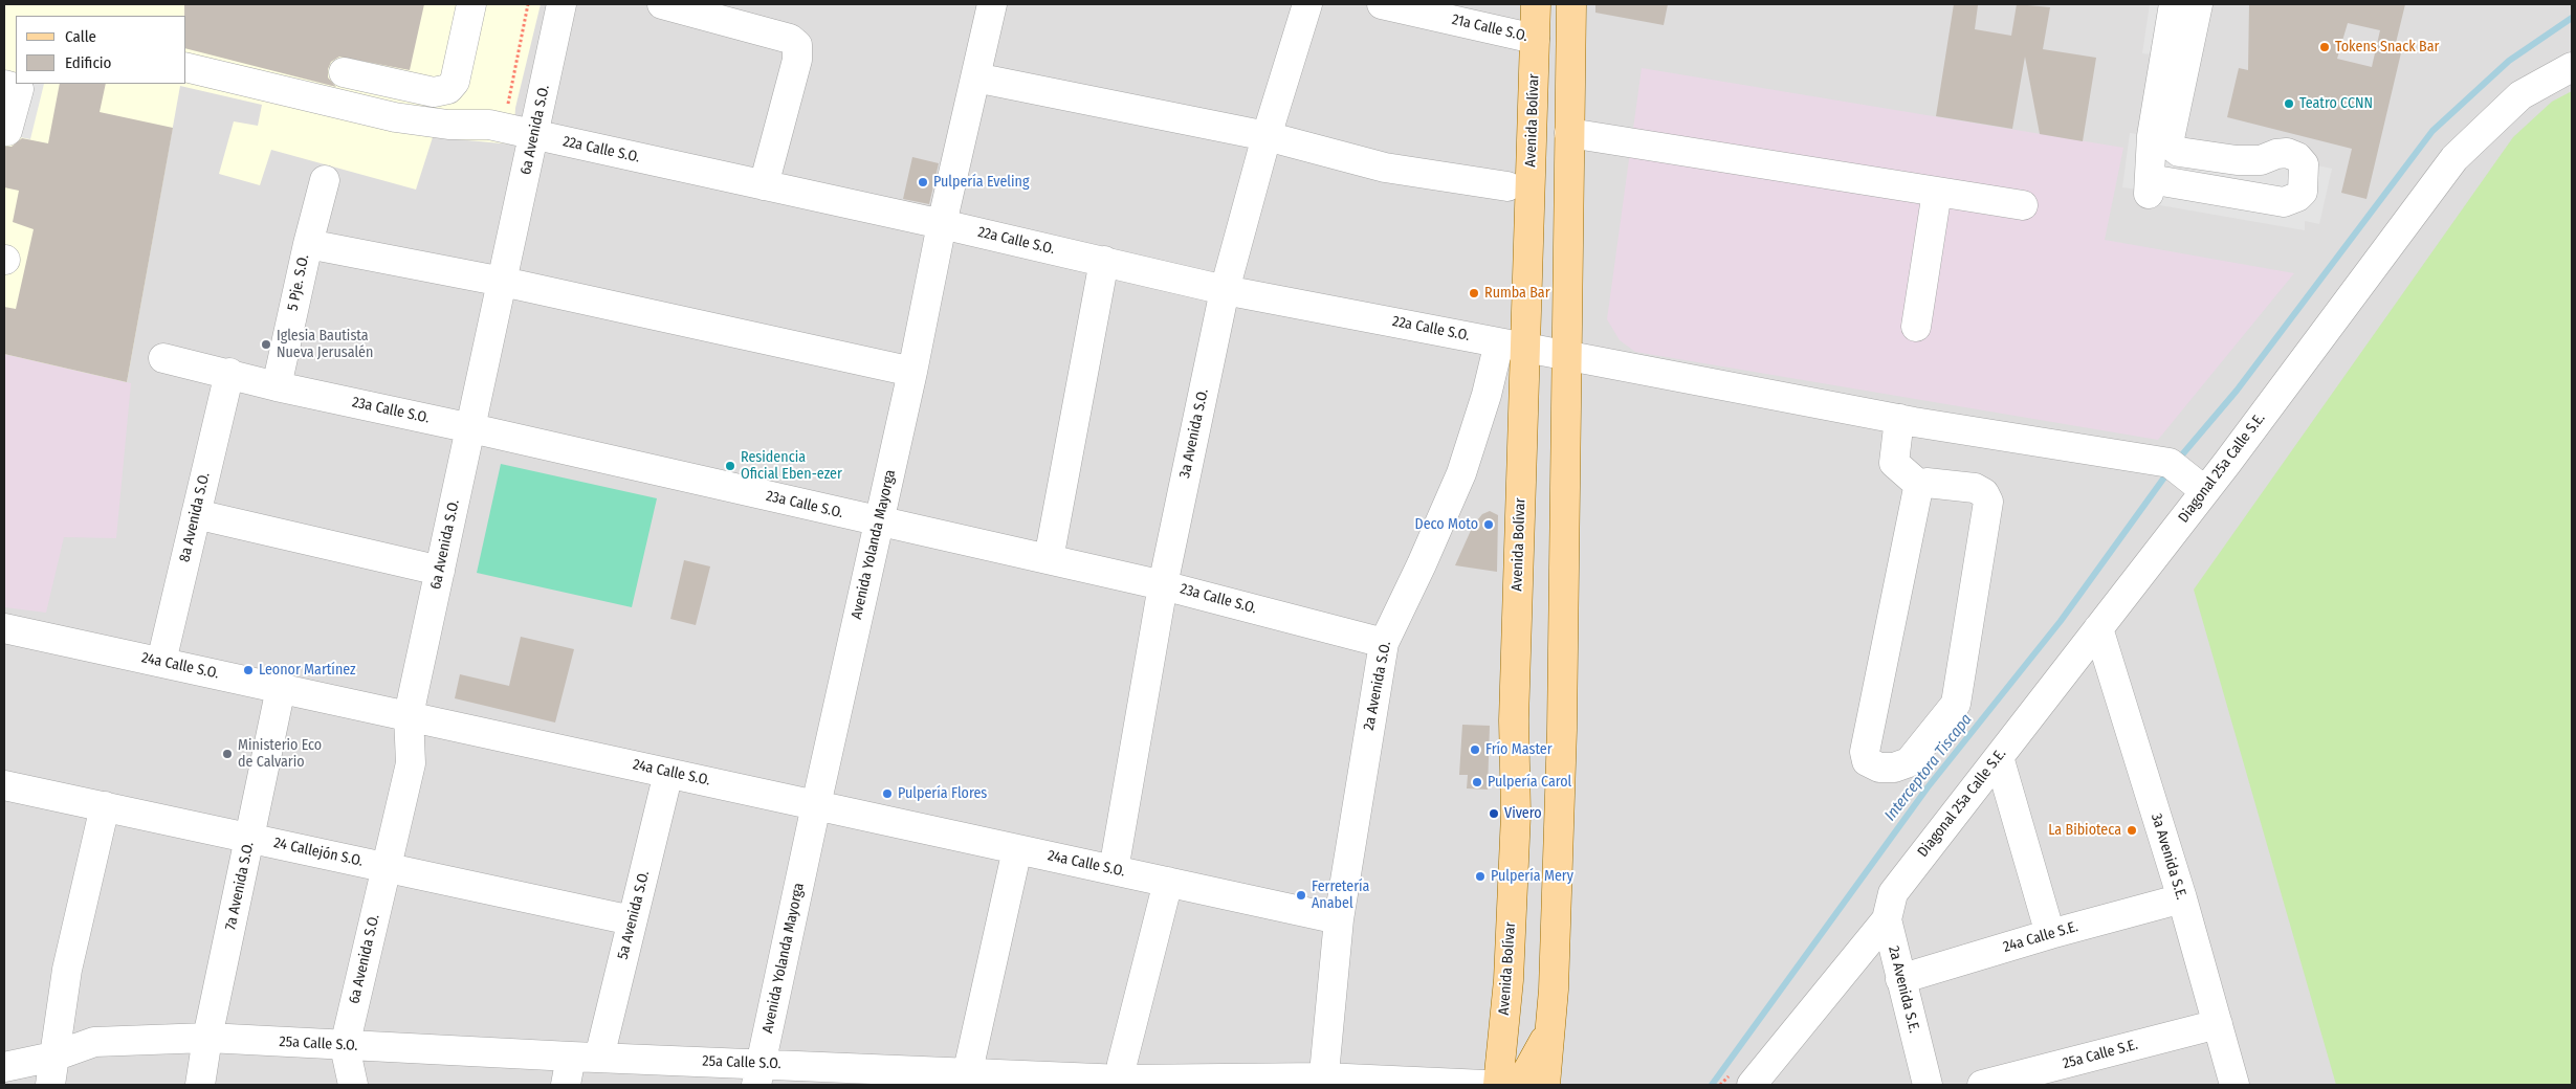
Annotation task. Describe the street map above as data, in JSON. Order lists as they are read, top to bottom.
{
  "streets": {
    "main road": ["Avenida Bolívar"],
    "street": [
      "21a Calle S.O.",
      "6a Avenida S.O.",
      "22a Calle S.O.",
      "5 Pje. S.O.",
      "23a Calle S.O.",
      "3a Avenida S.O.",
      "Diagonal 25a Calle S.E.",
      "8a Avenida S.O.",
      "Avenida Yolanda Mayorga",
      "24a Calle S.O.",
      "2a Avenida S.O.",
      "24 Callejón S.O.",
      "3a Avenida S.E.",
      "7a Avenida S.O.",
      "5a Avenida S.O.",
      "24a Calle S.E.",
      "2a Avenida S.E.",
      "25a Calle S.O.",
      "25a Calle S.E."
    ]
  },
  "crossings": [
    ["21a Calle S.O.", "Avenida Bolívar"],
    ["Avenida Bolívar", "22a Calle S.O."],
    ["Avenida Bolívar", "2a Avenida S.O."],
    ["6a Avenida S.O.", "22a Calle S.O."],
    ["6a Avenida S.O.", "23a Calle S.O."],
    ["6a Avenida S.O.", "24a Calle S.O."],
    ["6a Avenida S.O.", "24 Callejón S.O."],
    ["6a Avenida S.O.", "25a Calle S.O."],
    ["22a Calle S.O.", "3a Avenida S.O."],
    ["22a Calle S.O.", "Avenida Yolanda Mayorga"],
    ["22a Calle S.O.", "2a Avenida S.O."],
    ["5 Pje. S.O.", "23a Calle S.O."],
    ["23a Calle S.O.", "3a Avenida S.O."],
    ["23a Calle S.O.", "8a Avenida S.O."],
    ["23a Calle S.O.", "Avenida Yolanda Mayorga"],
    ["23a Calle S.O.", "2a Avenida S.O."],
    ["3a Avenida S.O.", "24a Calle S.O."],
    ["Diagonal 25a Calle S.E.", "3a Avenida S.E."],
    ["Diagonal 25a Calle S.E.", "2a Avenida S.E."],
    ["8a Avenida S.O.", "24a Calle S.O."],
    ["Avenida Yolanda Mayorga", "24a Calle S.O."],
    ["Avenida Yolanda Mayorga", "25a Calle S.O."],
    ["24a Calle S.O.", "2a Avenida S.O."],
    ["24a Calle S.O.", "7a Avenida S.O."],
    ["24a Calle S.O.", "5a Avenida S.O."],
    ["2a Avenida S.O.", "25a Calle S.O."],
    ["24 Callejón S.O.", "7a Avenida S.O."],
    ["24 Callejón S.O.", "5a Avenida S.O."],
    ["3a Avenida S.E.", "24a Calle S.E."],
    ["3a Avenida S.E.", "25a Calle S.E."],
    ["7a Avenida S.O.", "25a Calle S.O."],
    ["5a Avenida S.O.", "25a Calle S.O."],
    ["24a Calle S.E.", "2a Avenida S.E."]
  ],
  "water": ["Interceptora Tiscapa"],
  "places": [
    "Tokens Snack Bar",
    "Teatro CCNN",
    "Pulpería Eveling",
    "Rumba Bar",
    "Iglesia Bautista Nueva Jerusalén",
    "Residencia Oficial Eben-ezer",
    "Deco Moto",
    "Leonor Martínez",
    "Frío Master",
    "Ministerio Eco de Calvario",
    "Pulpería Carol",
    "Pulpería Flores",
    "Vivero",
    "La Bibioteca",
    "Pulpería Mery",
    "Ferretería Anabel"
  ],
  "legend": ["Calle", "Edificio"]
}
